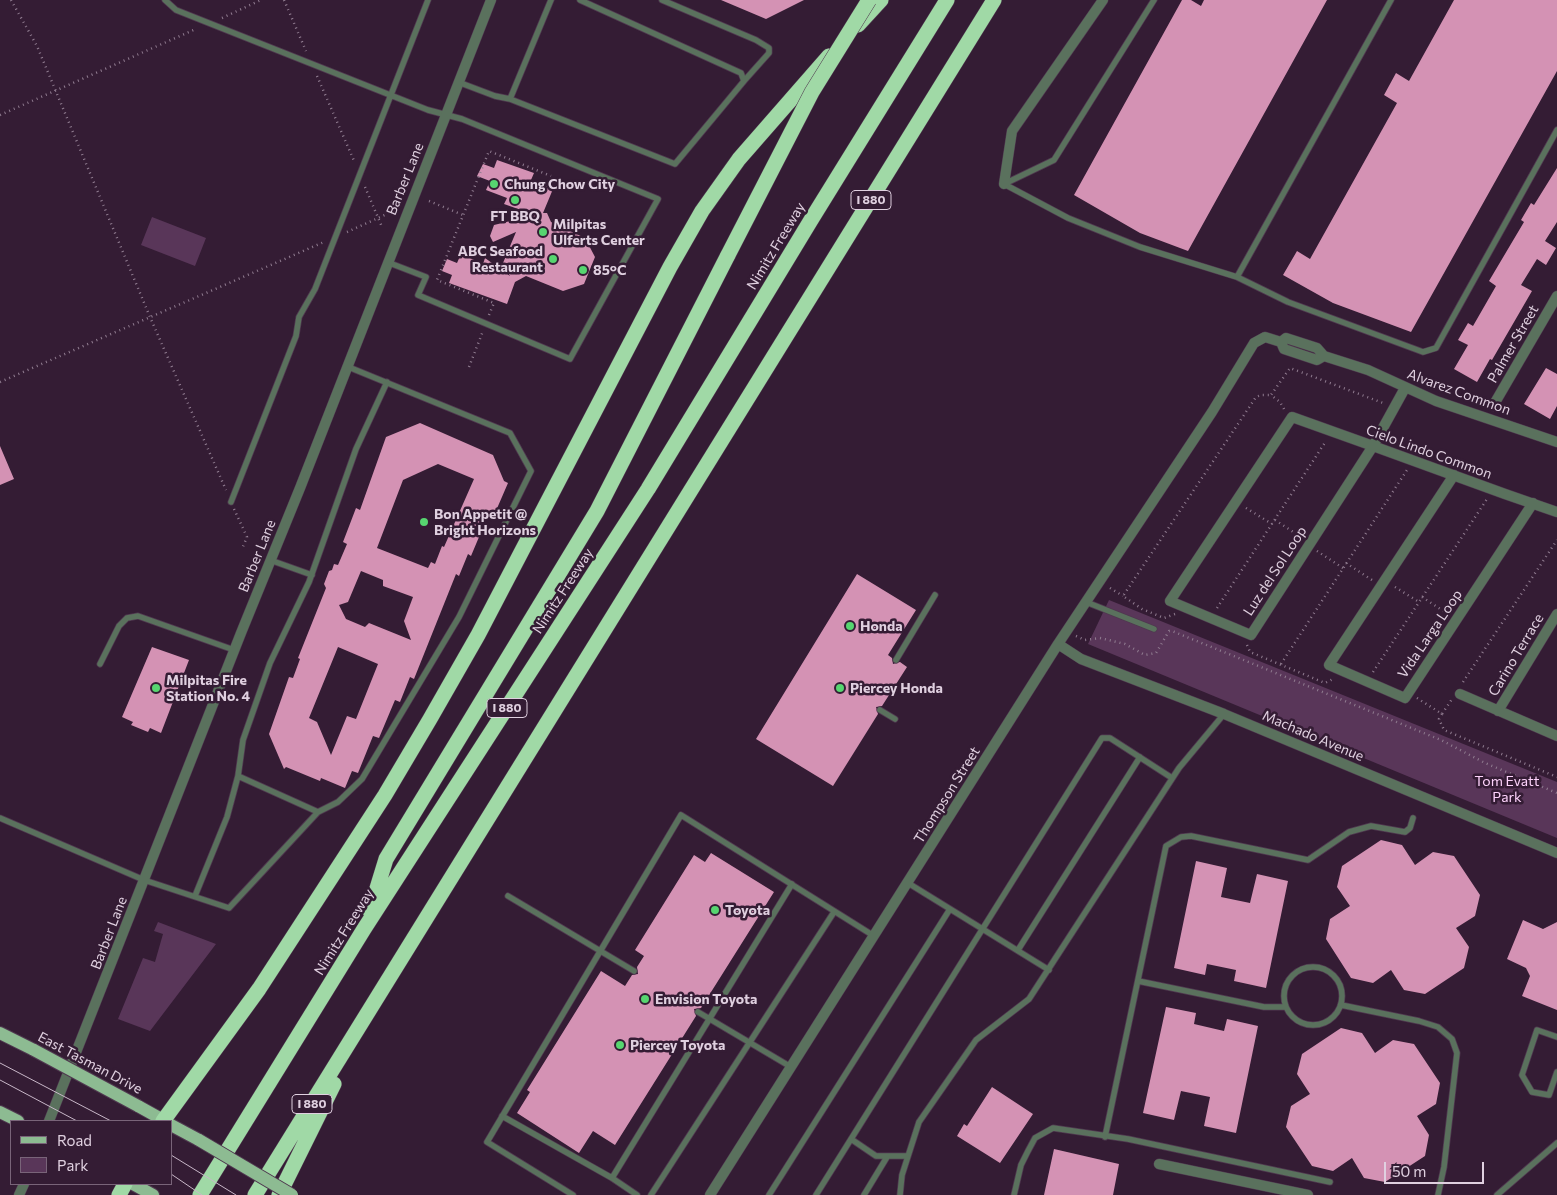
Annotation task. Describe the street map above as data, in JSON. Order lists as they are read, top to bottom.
{
  "streets": {
    "highway": ["I 880", "Nimitz Freeway"],
    "main road": ["East Tasman Drive"],
    "street": [
      "Barber Lane",
      "Palmer Street",
      "Alvarez Common",
      "Cielo Lindo Common",
      "Luz del Sol Loop",
      "Vida Larga Loop",
      "Carino Terrace",
      "Machado Avenue",
      "Thompson Street"
    ]
  },
  "crossings": [
    ["Alvarez Common", "Luz del Sol Loop"],
    ["Alvarez Common", "Thompson Street"],
    ["Cielo Lindo Common", "Luz del Sol Loop"],
    ["Cielo Lindo Common", "Vida Larga Loop"],
    ["Machado Avenue", "Thompson Street"]
  ],
  "parks": ["Tom Evatt Park"],
  "places": [
    "Chung Chow City",
    "FT BBQ",
    "Milpitas Ulferts Center",
    "ABC Seafood Restaurant",
    "85°C",
    "Bon Appetit @ Bright Horizons",
    "Honda",
    "Milpitas Fire Station No. 4",
    "Piercey Honda",
    "Toyota",
    "Envision Toyota",
    "Piercey Toyota"
  ],
  "legend": ["Road", "Park"],
  "scale_bar": "50 m"
}
